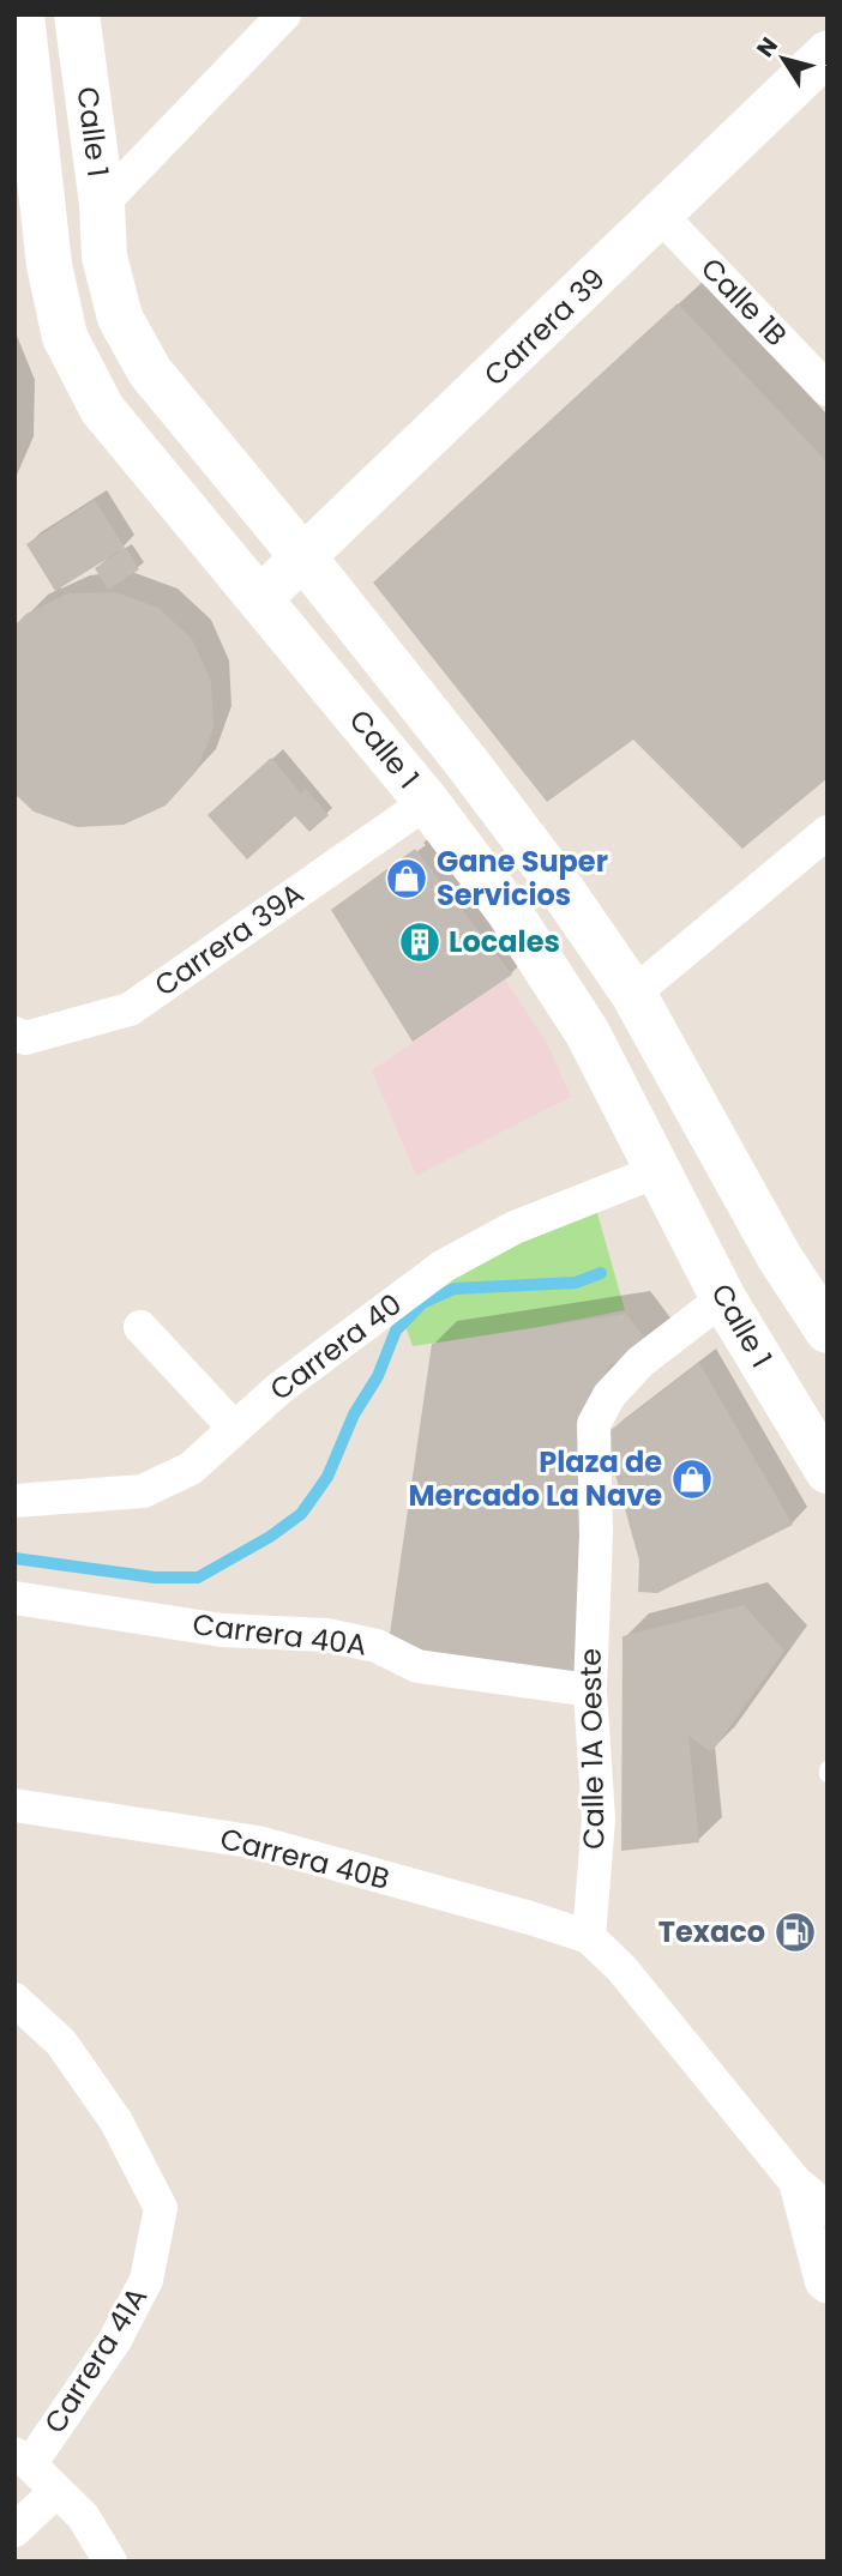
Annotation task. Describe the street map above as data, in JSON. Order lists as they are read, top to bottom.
{
  "streets": {
    "main road": ["Calle 1"],
    "street": [
      "Calle 1B",
      "Carrera 39",
      "Carrera 39A",
      "Carrera 40",
      "Carrera 40A",
      "Calle 1A Oeste",
      "Carrera 40B",
      "Carrera 41A"
    ]
  },
  "crossings": [
    ["Calle 1", "Carrera 39"],
    ["Calle 1", "Carrera 39A"],
    ["Calle 1", "Carrera 40"],
    ["Calle 1", "Calle 1A Oeste"],
    ["Calle 1B", "Carrera 39"],
    ["Carrera 40A", "Calle 1A Oeste"],
    ["Calle 1A Oeste", "Carrera 40B"]
  ],
  "places": {
    "shop": ["Gane Super Servicios", "Plaza de Mercado La Nave"],
    "building": ["Locales"],
    "fuel station": ["Texaco"]
  },
  "north": "top left"
}
